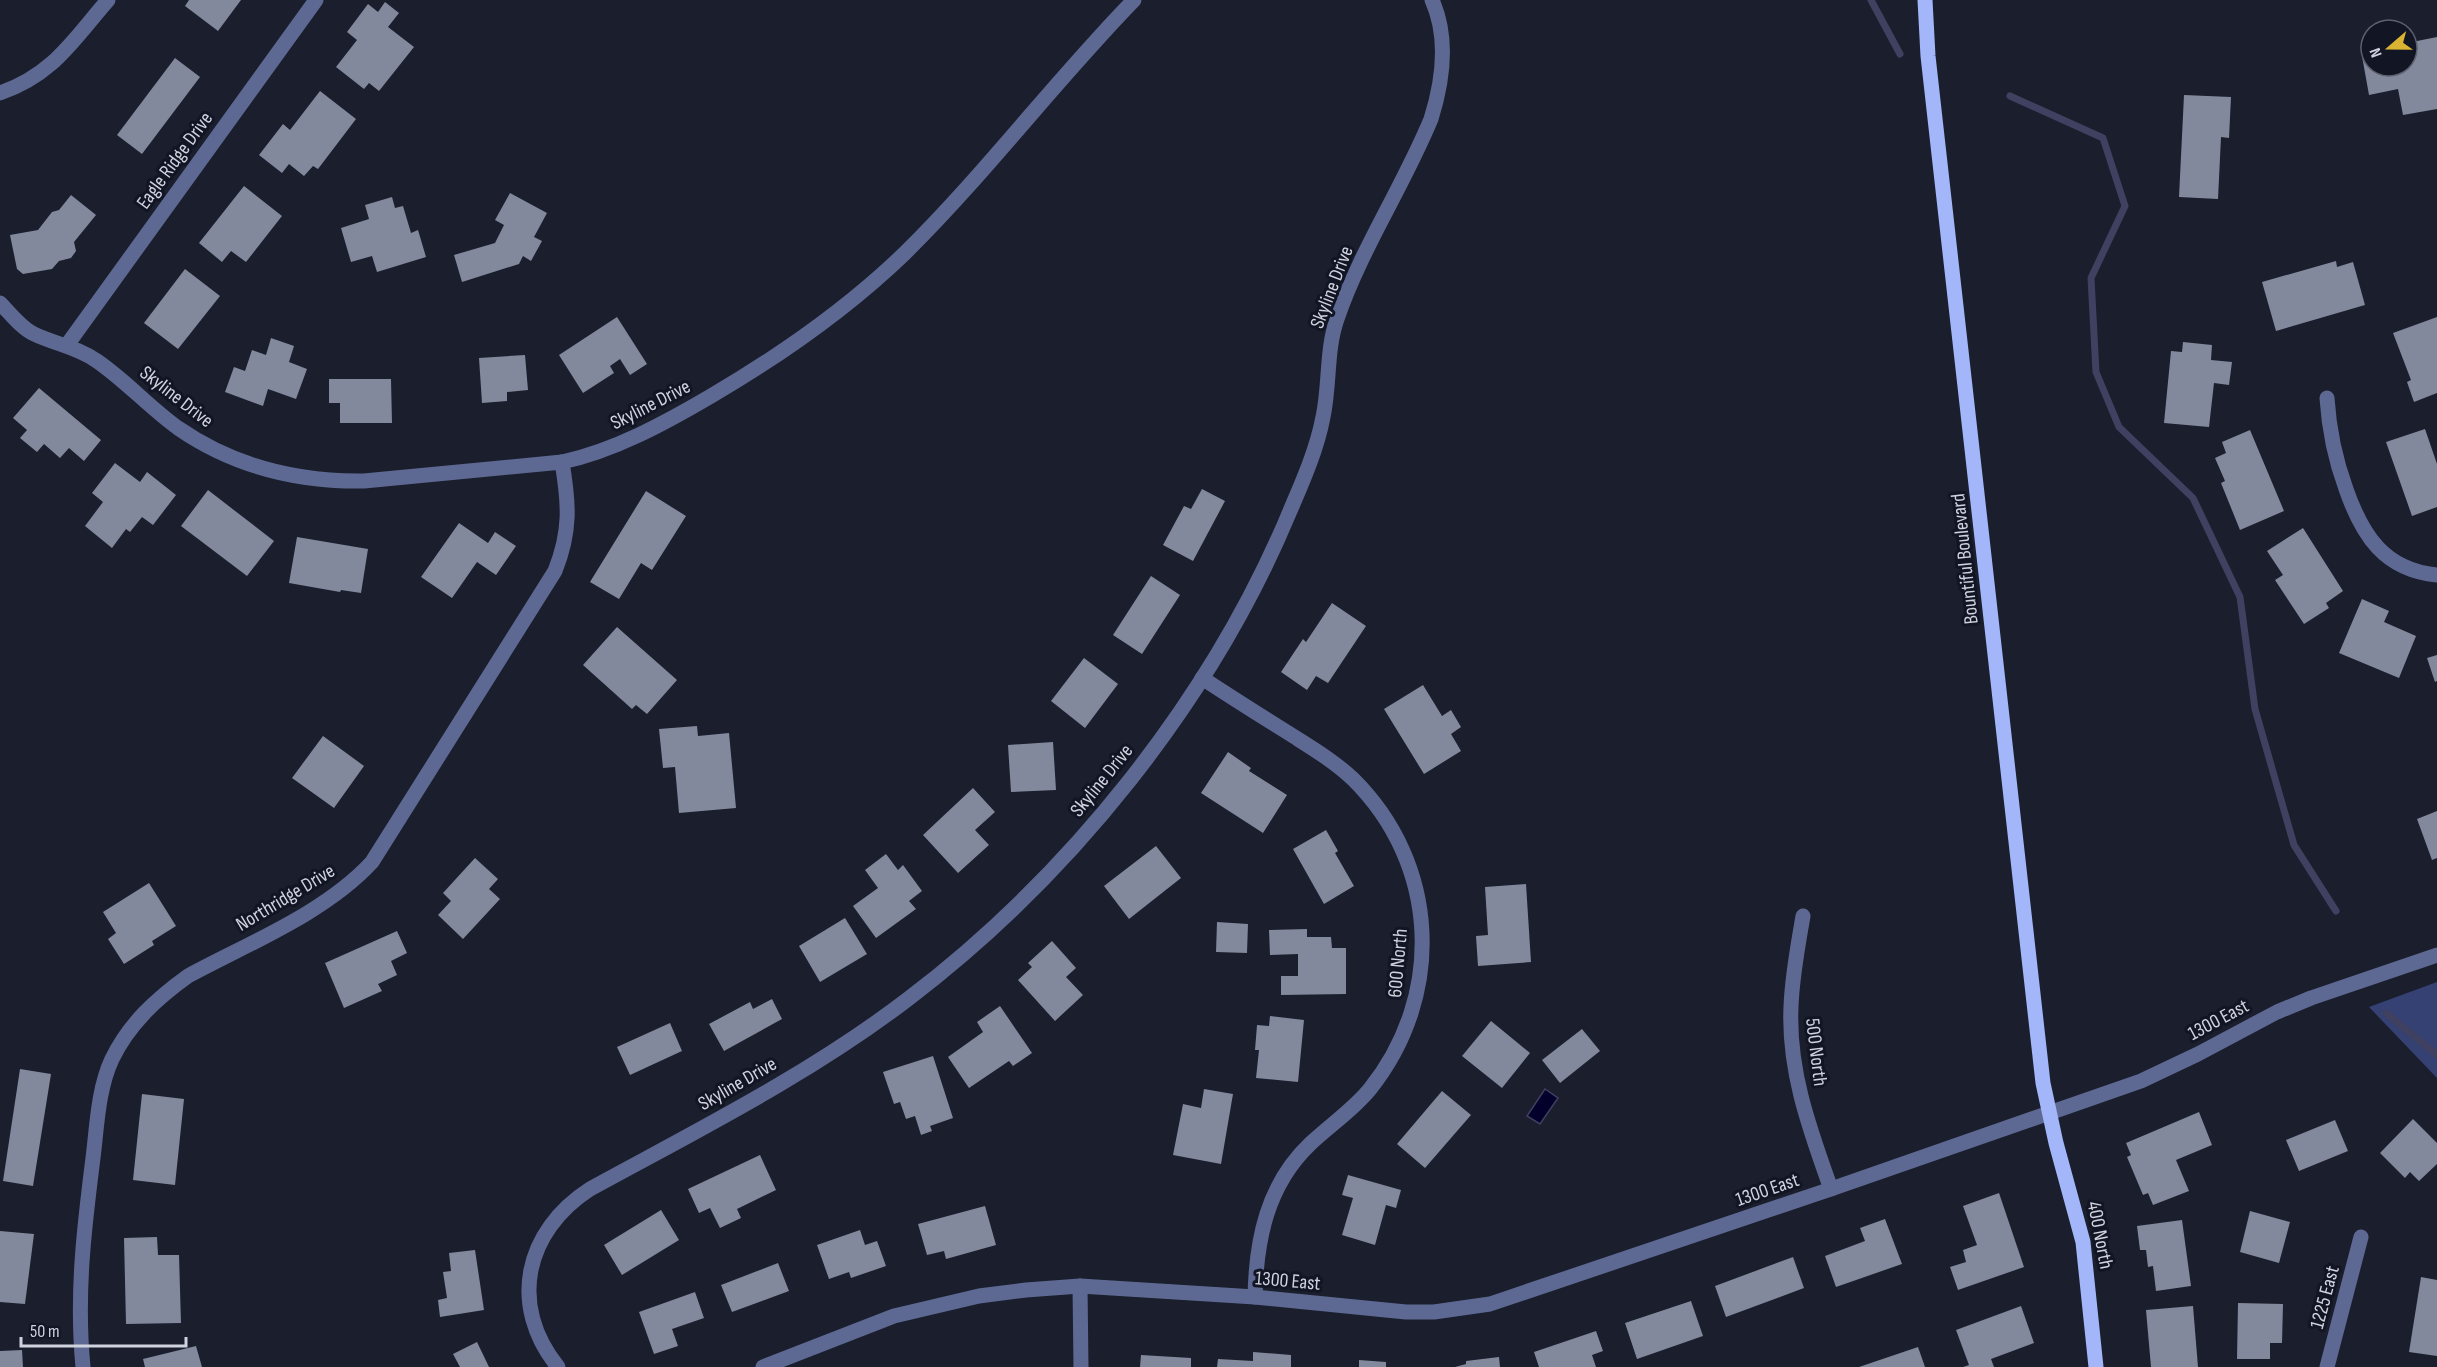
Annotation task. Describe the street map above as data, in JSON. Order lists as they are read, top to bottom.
{
  "streets": {
    "main road": ["Bountiful Boulevard", "400 North"],
    "street": [
      "Eagle Ridge Drive",
      "Skyline Drive",
      "Northridge Drive",
      "600 North",
      "1300 East",
      "500 North",
      "1225 East"
    ]
  },
  "crossings": [
    ["Eagle Ridge Drive", "Skyline Drive"],
    ["Skyline Drive", "Northridge Drive"],
    ["Skyline Drive", "600 North"],
    ["Bountiful Boulevard", "1300 East"],
    ["Bountiful Boulevard", "400 North"],
    ["600 North", "1300 East"],
    ["1300 East", "500 North"],
    ["1300 East", "400 North"]
  ],
  "scale_bar": "50 m",
  "north": "left"
}
